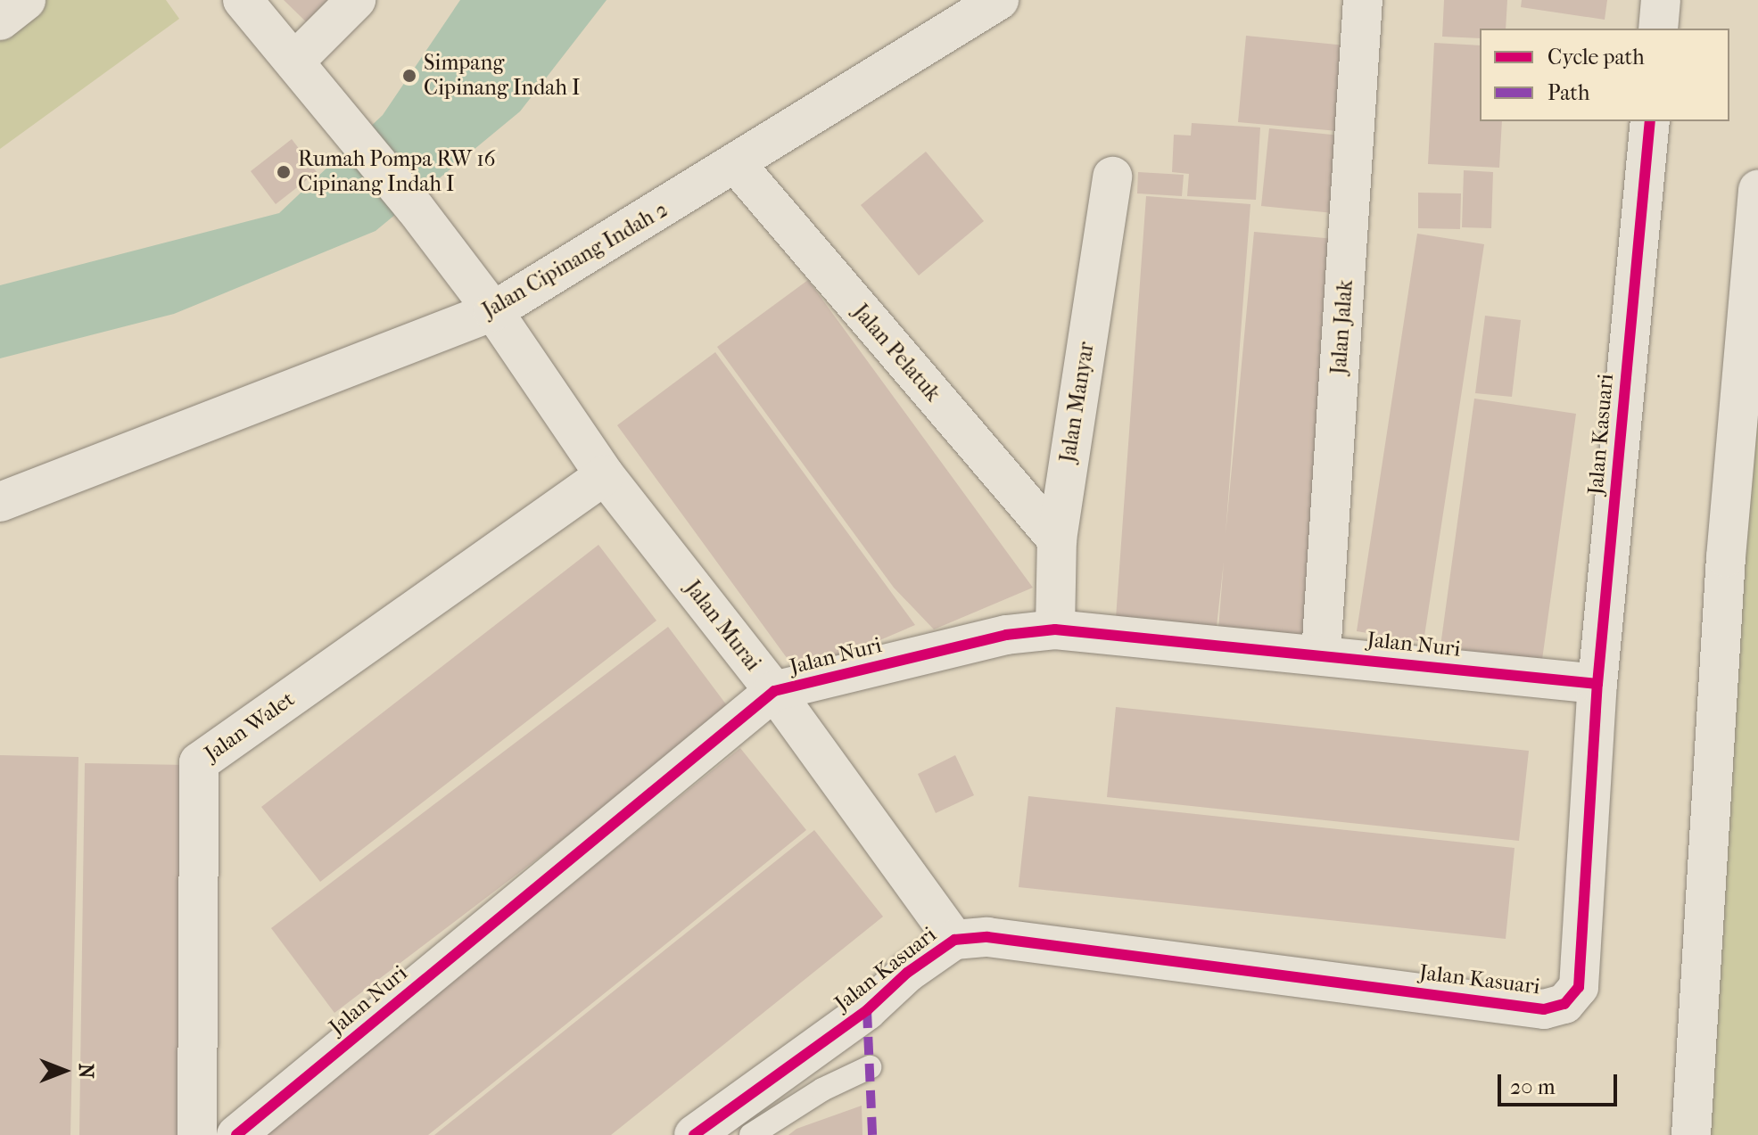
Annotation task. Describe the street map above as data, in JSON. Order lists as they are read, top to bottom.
{
  "streets": {
    "street": [
      "Jalan Cipinang Indah 2",
      "Jalan Jalak",
      "Jalan Pelatuk",
      "Jalan Manyar",
      "Jalan Kasuari",
      "Jalan Murai",
      "Jalan Nuri",
      "Jalan Walet"
    ]
  },
  "crossings": [
    ["Jalan Cipinang Indah 2", "Jalan Pelatuk"],
    ["Jalan Cipinang Indah 2", "Jalan Murai"],
    ["Jalan Jalak", "Jalan Nuri"],
    ["Jalan Pelatuk", "Jalan Manyar"],
    ["Jalan Manyar", "Jalan Nuri"],
    ["Jalan Kasuari", "Jalan Murai"],
    ["Jalan Kasuari", "Jalan Nuri"],
    ["Jalan Murai", "Jalan Nuri"],
    ["Jalan Murai", "Jalan Walet"]
  ],
  "places": ["Simpang Cipinang Indah I", "Rumah Pompa RW 16 Cipinang Indah I"],
  "legend": ["Cycle path", "Path"],
  "scale_bar": "20 m",
  "north": "right"
}
